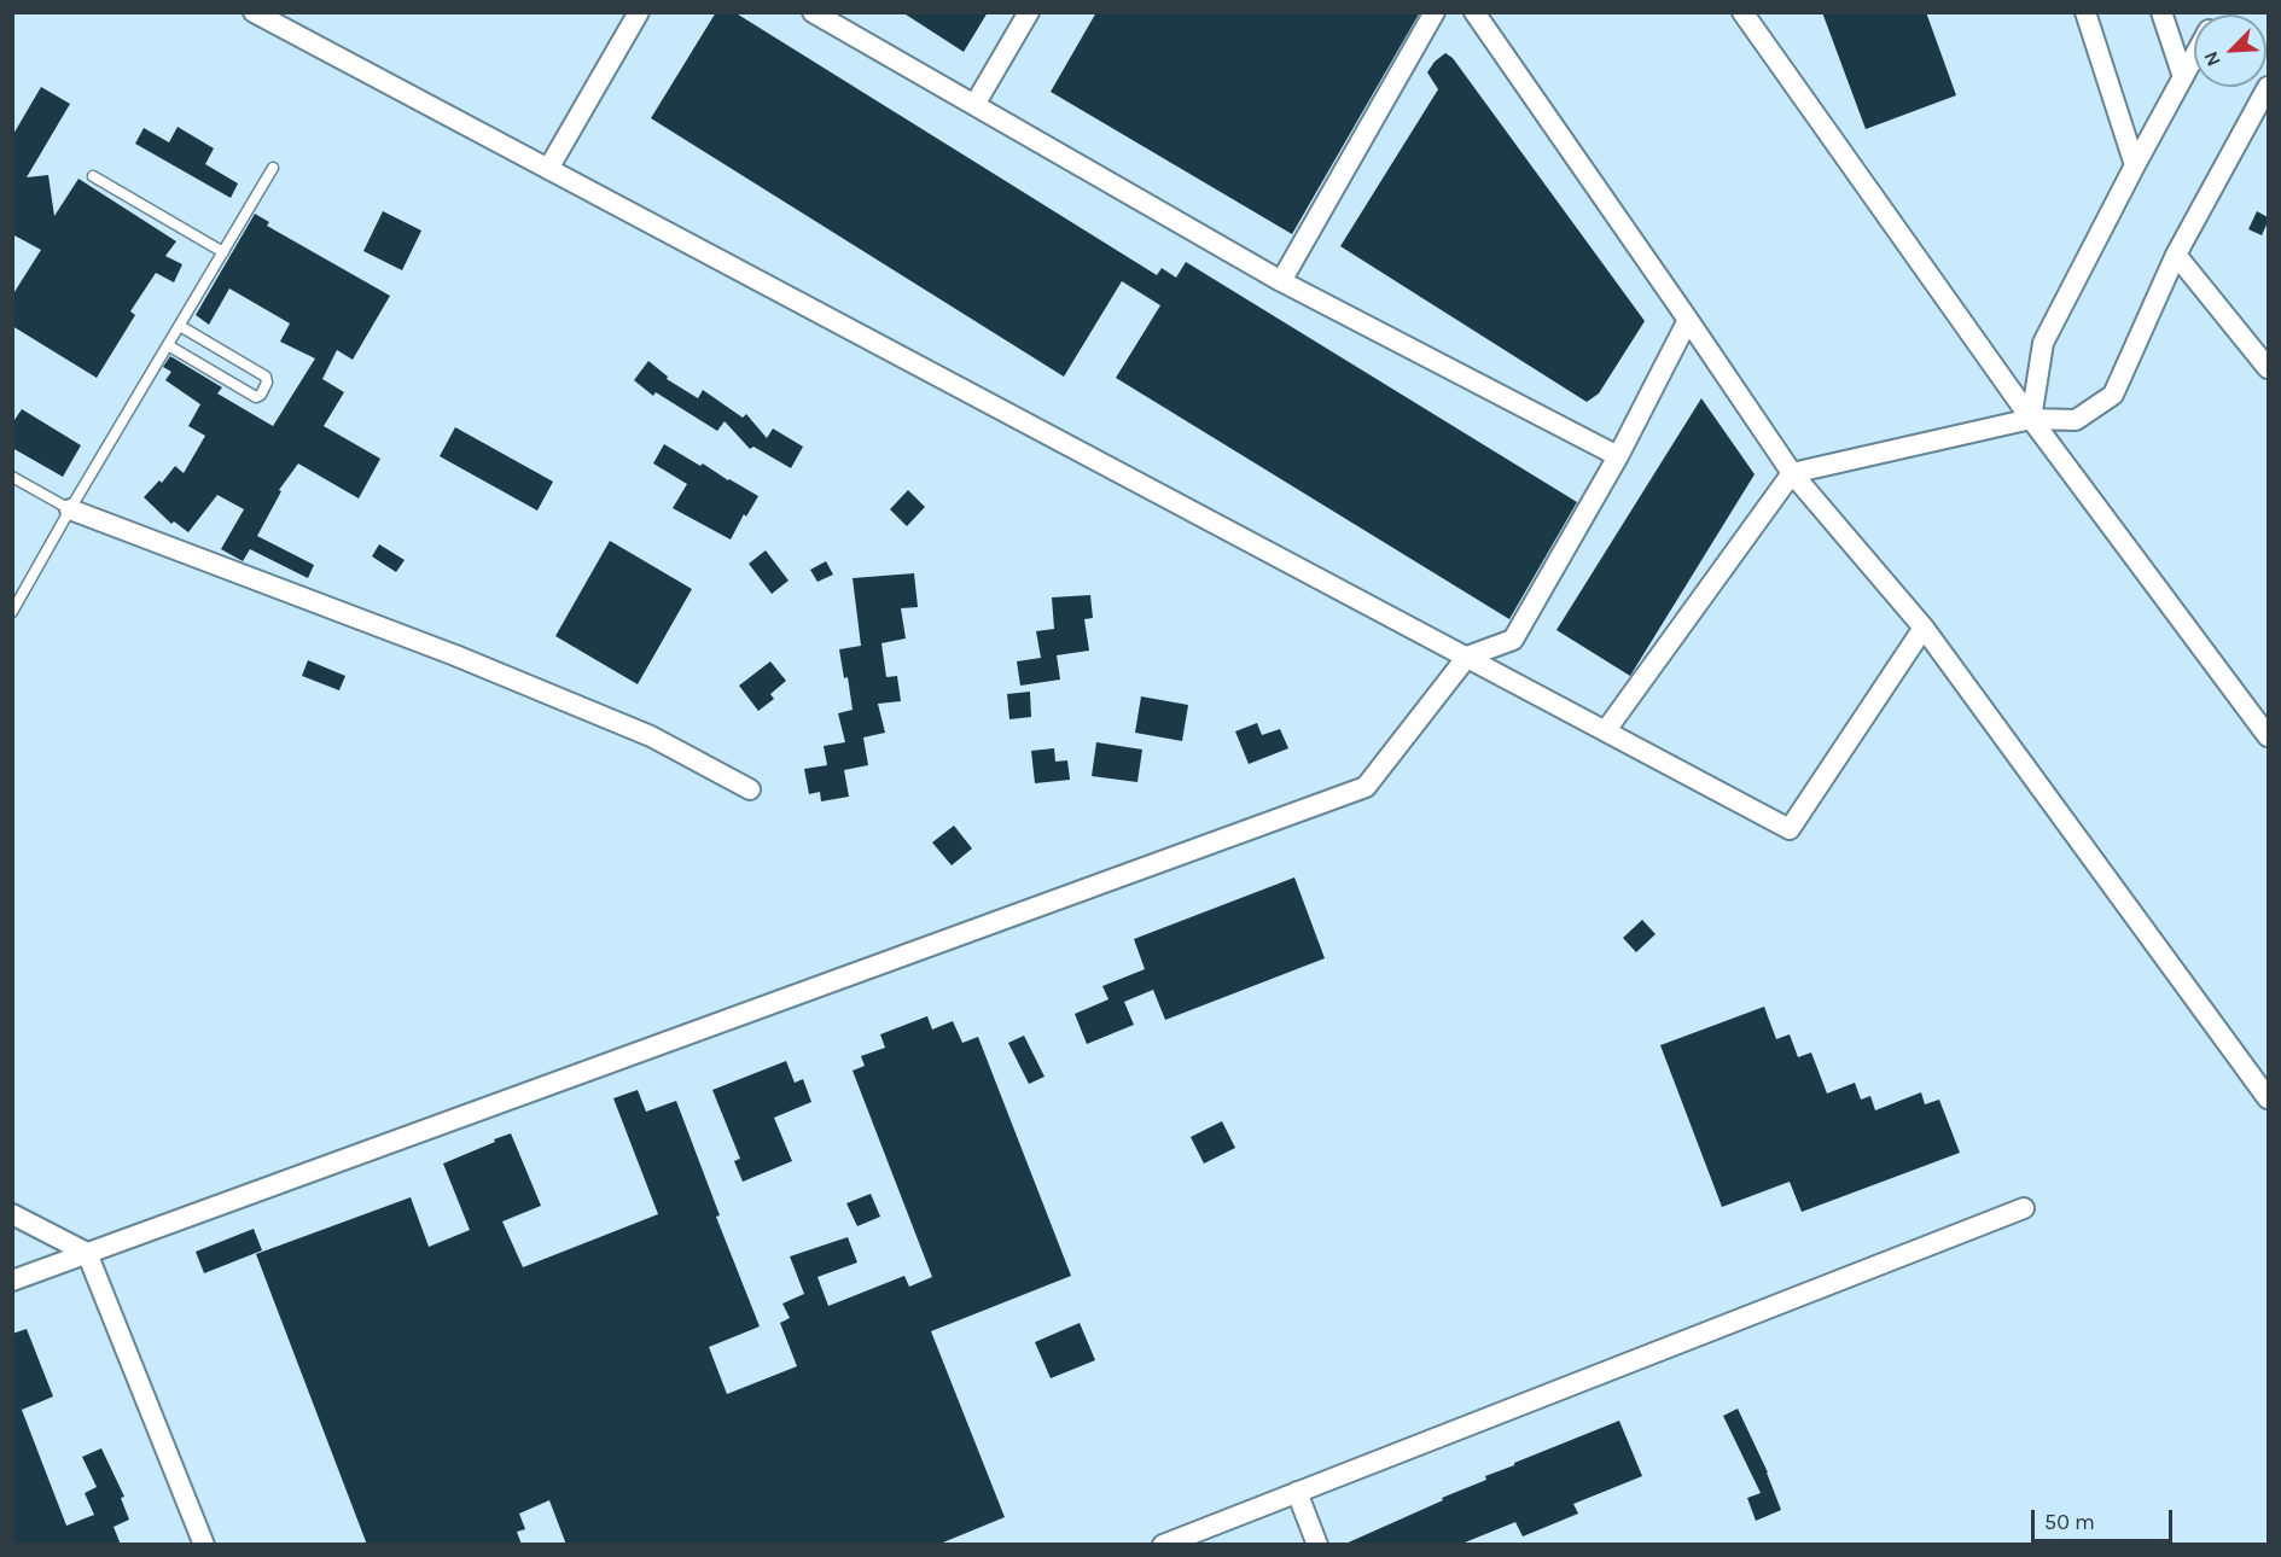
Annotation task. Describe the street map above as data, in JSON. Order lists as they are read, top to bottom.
{
  "scale_bar": "50 m",
  "north": "bottom left"
}
